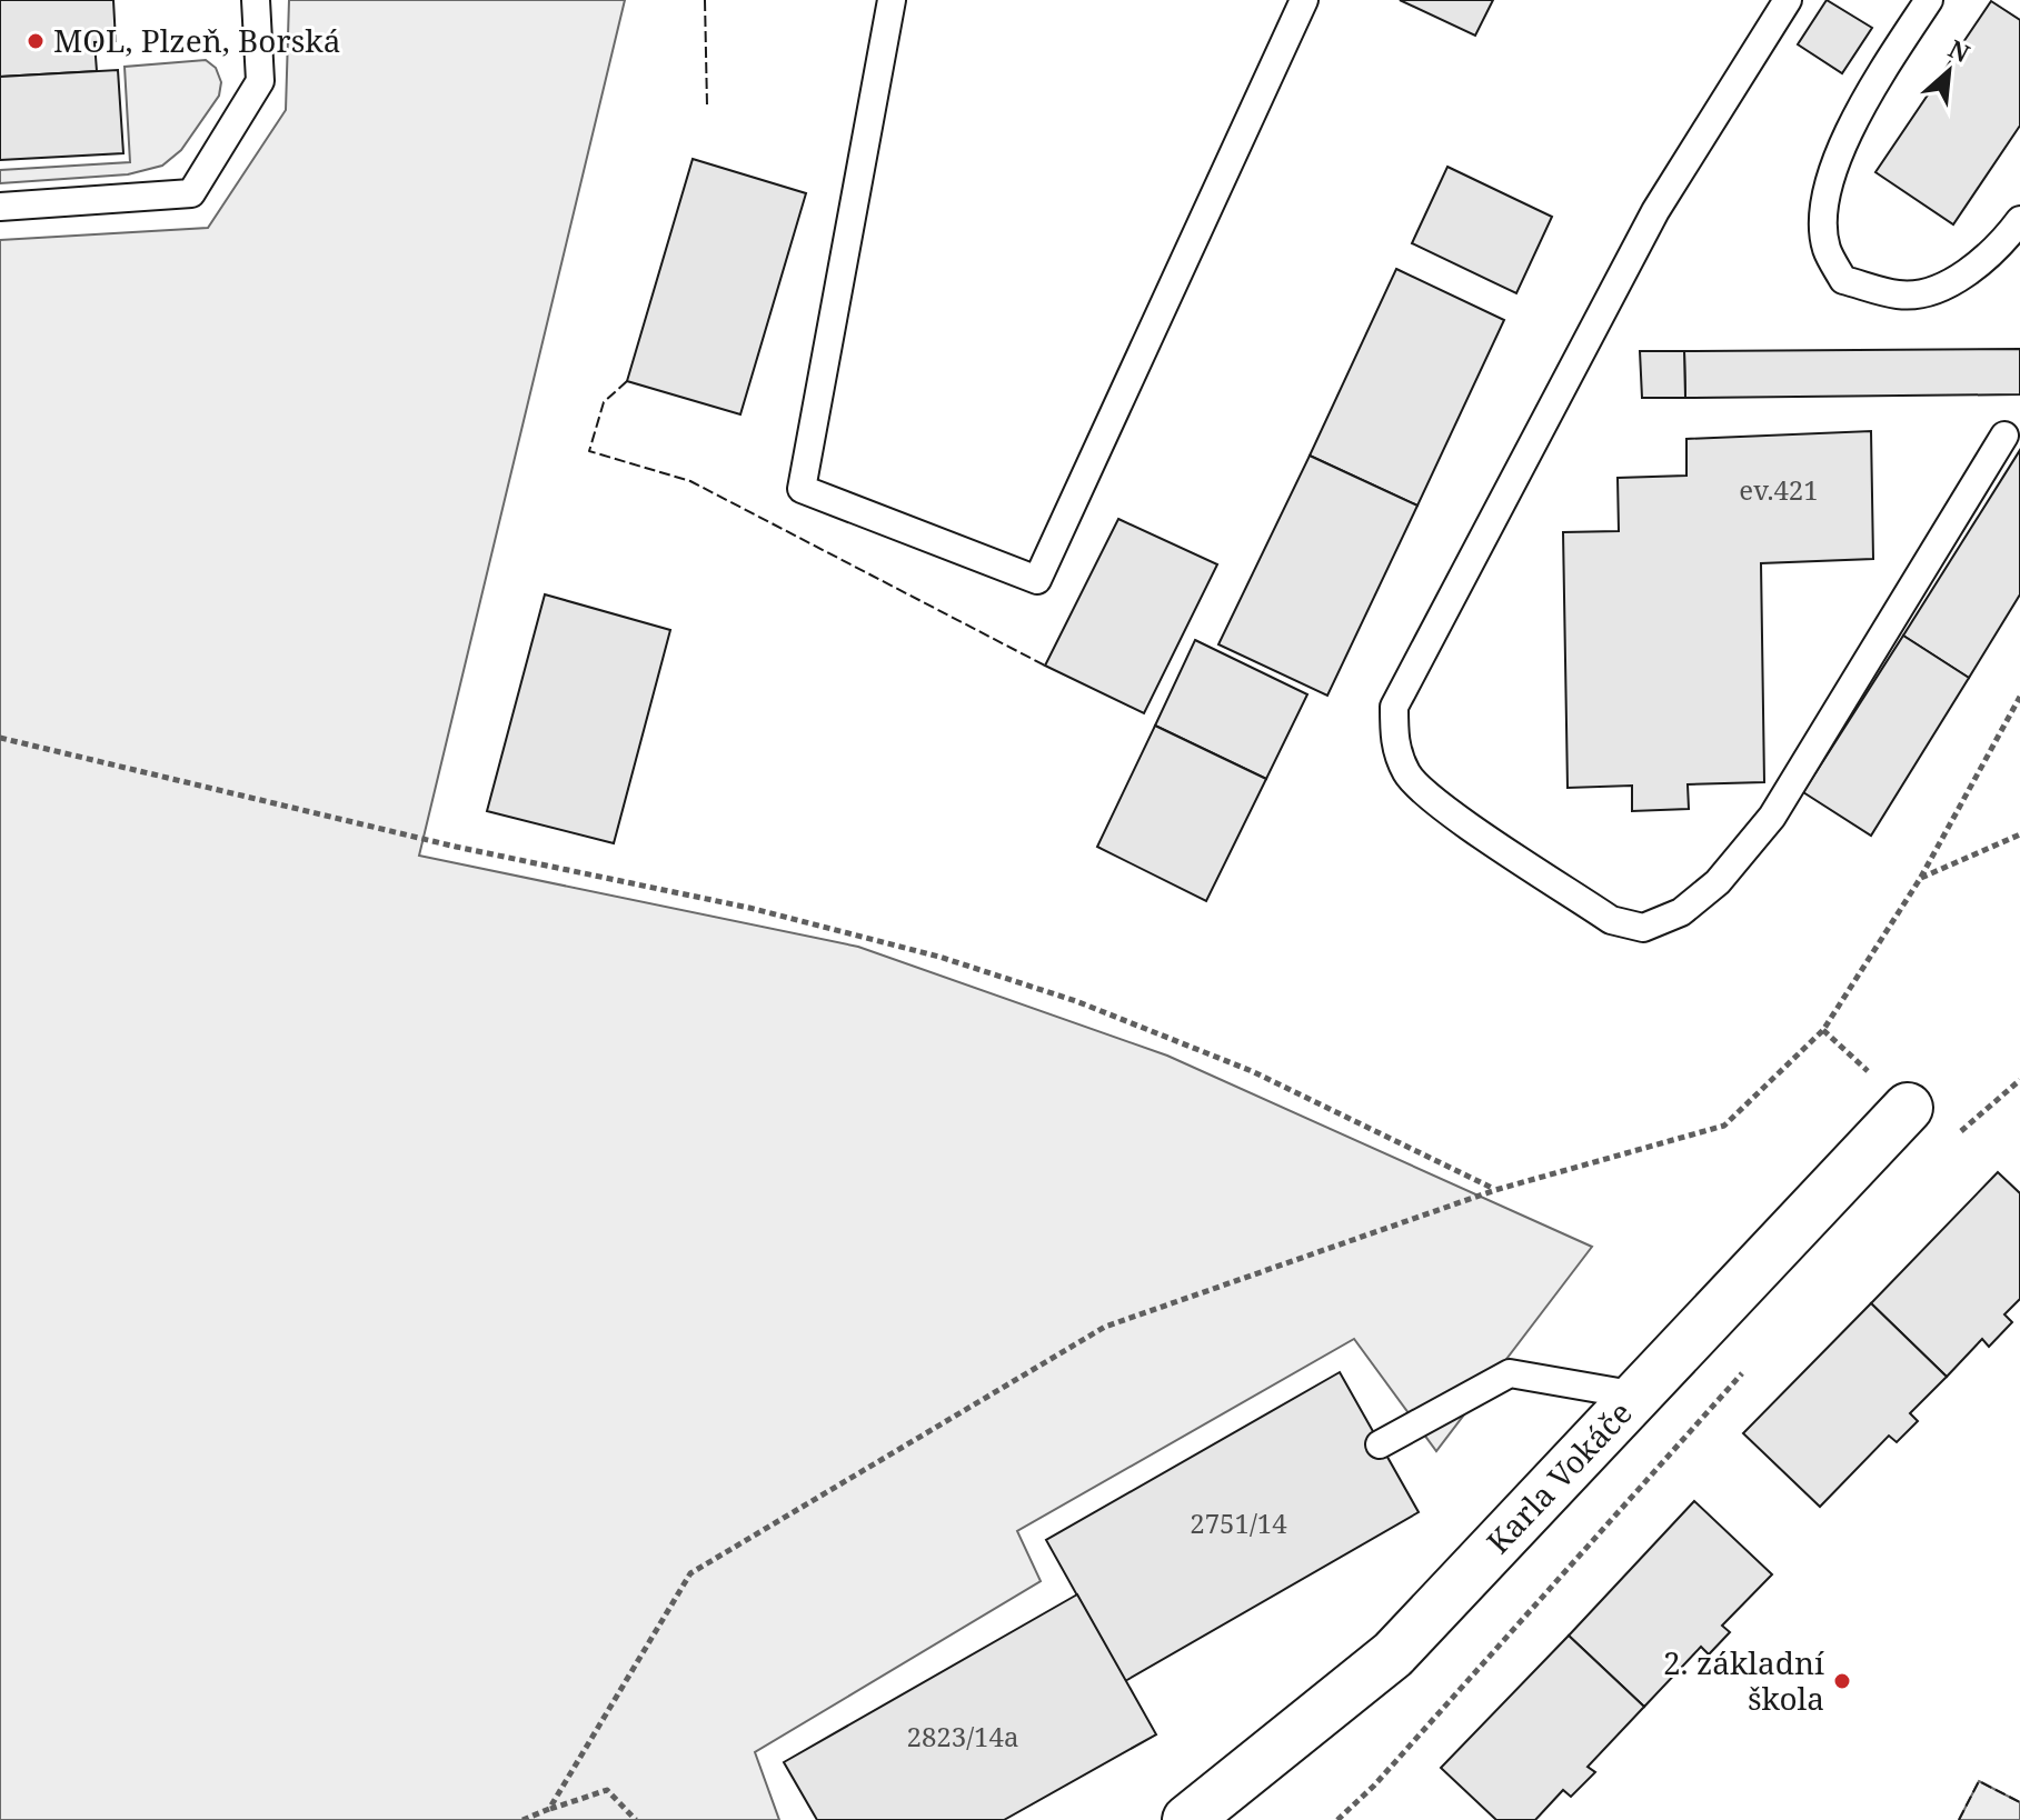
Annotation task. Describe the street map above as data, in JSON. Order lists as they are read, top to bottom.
{
  "streets": {
    "street": ["Karla Vokáče"]
  },
  "places": ["MOL, Plzeň, Borská", "2. základní škola"],
  "house_numbers": ["ev.421", "2751/14", "2823/14a"],
  "north": "top right"
}
